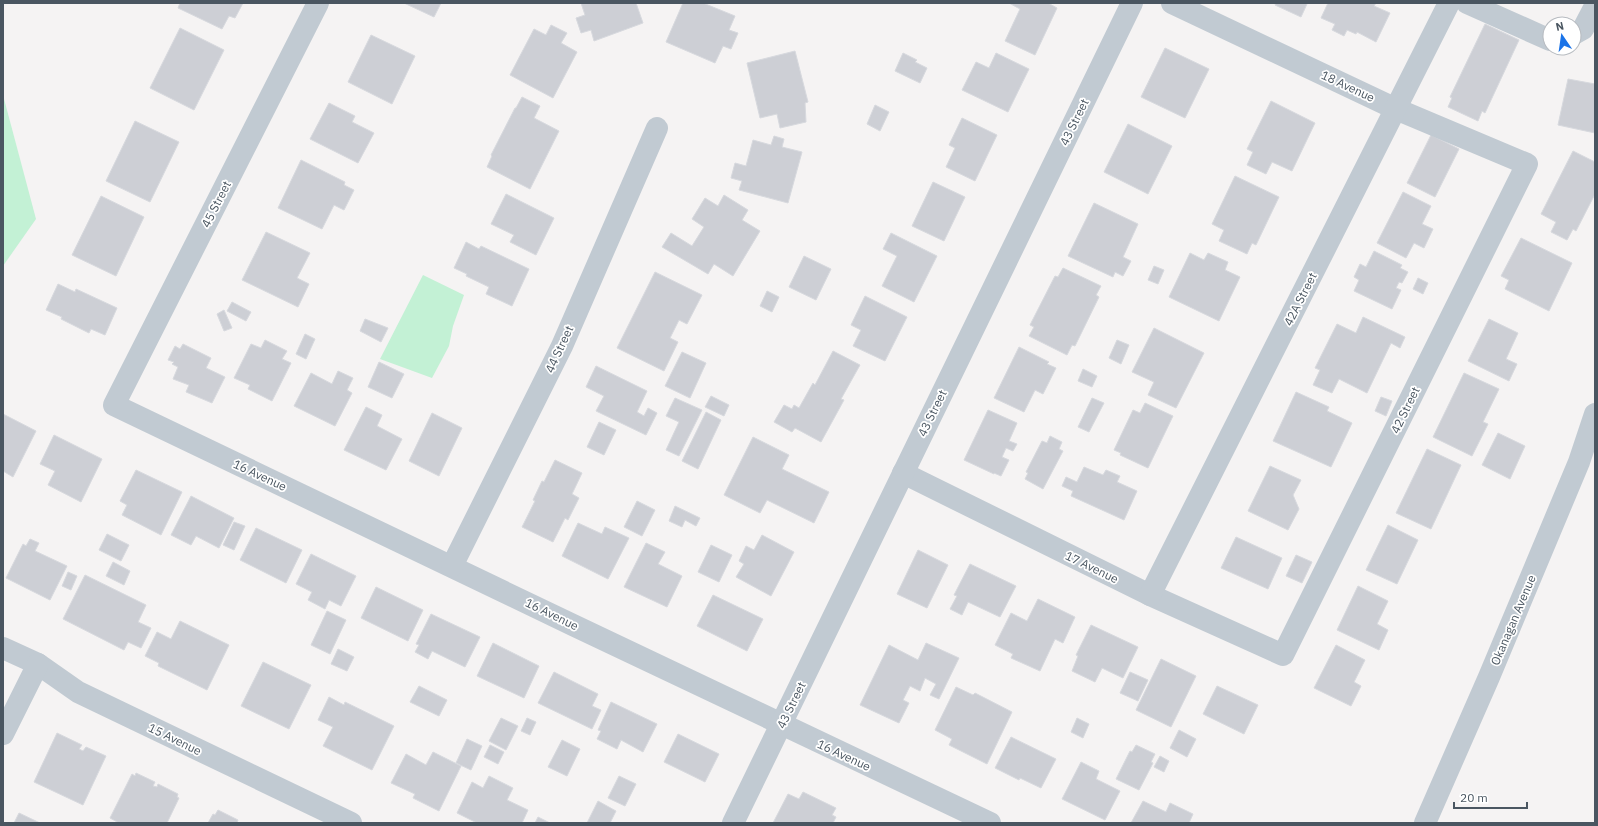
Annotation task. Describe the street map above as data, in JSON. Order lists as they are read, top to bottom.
{
  "streets": {
    "street": [
      "18 Avenue",
      "43 Street",
      "45 Street",
      "42A Street",
      "44 Street",
      "42 Street",
      "16 Avenue",
      "17 Avenue",
      "Okanagan Avenue",
      "15 Avenue"
    ]
  },
  "crossings": [
    ["18 Avenue", "42A Street"],
    ["18 Avenue", "42 Street"],
    ["43 Street", "16 Avenue"],
    ["43 Street", "17 Avenue"],
    ["45 Street", "16 Avenue"],
    ["42A Street", "17 Avenue"],
    ["44 Street", "16 Avenue"],
    ["42 Street", "17 Avenue"]
  ],
  "scale_bar": "20 m",
  "north": "top"
}
